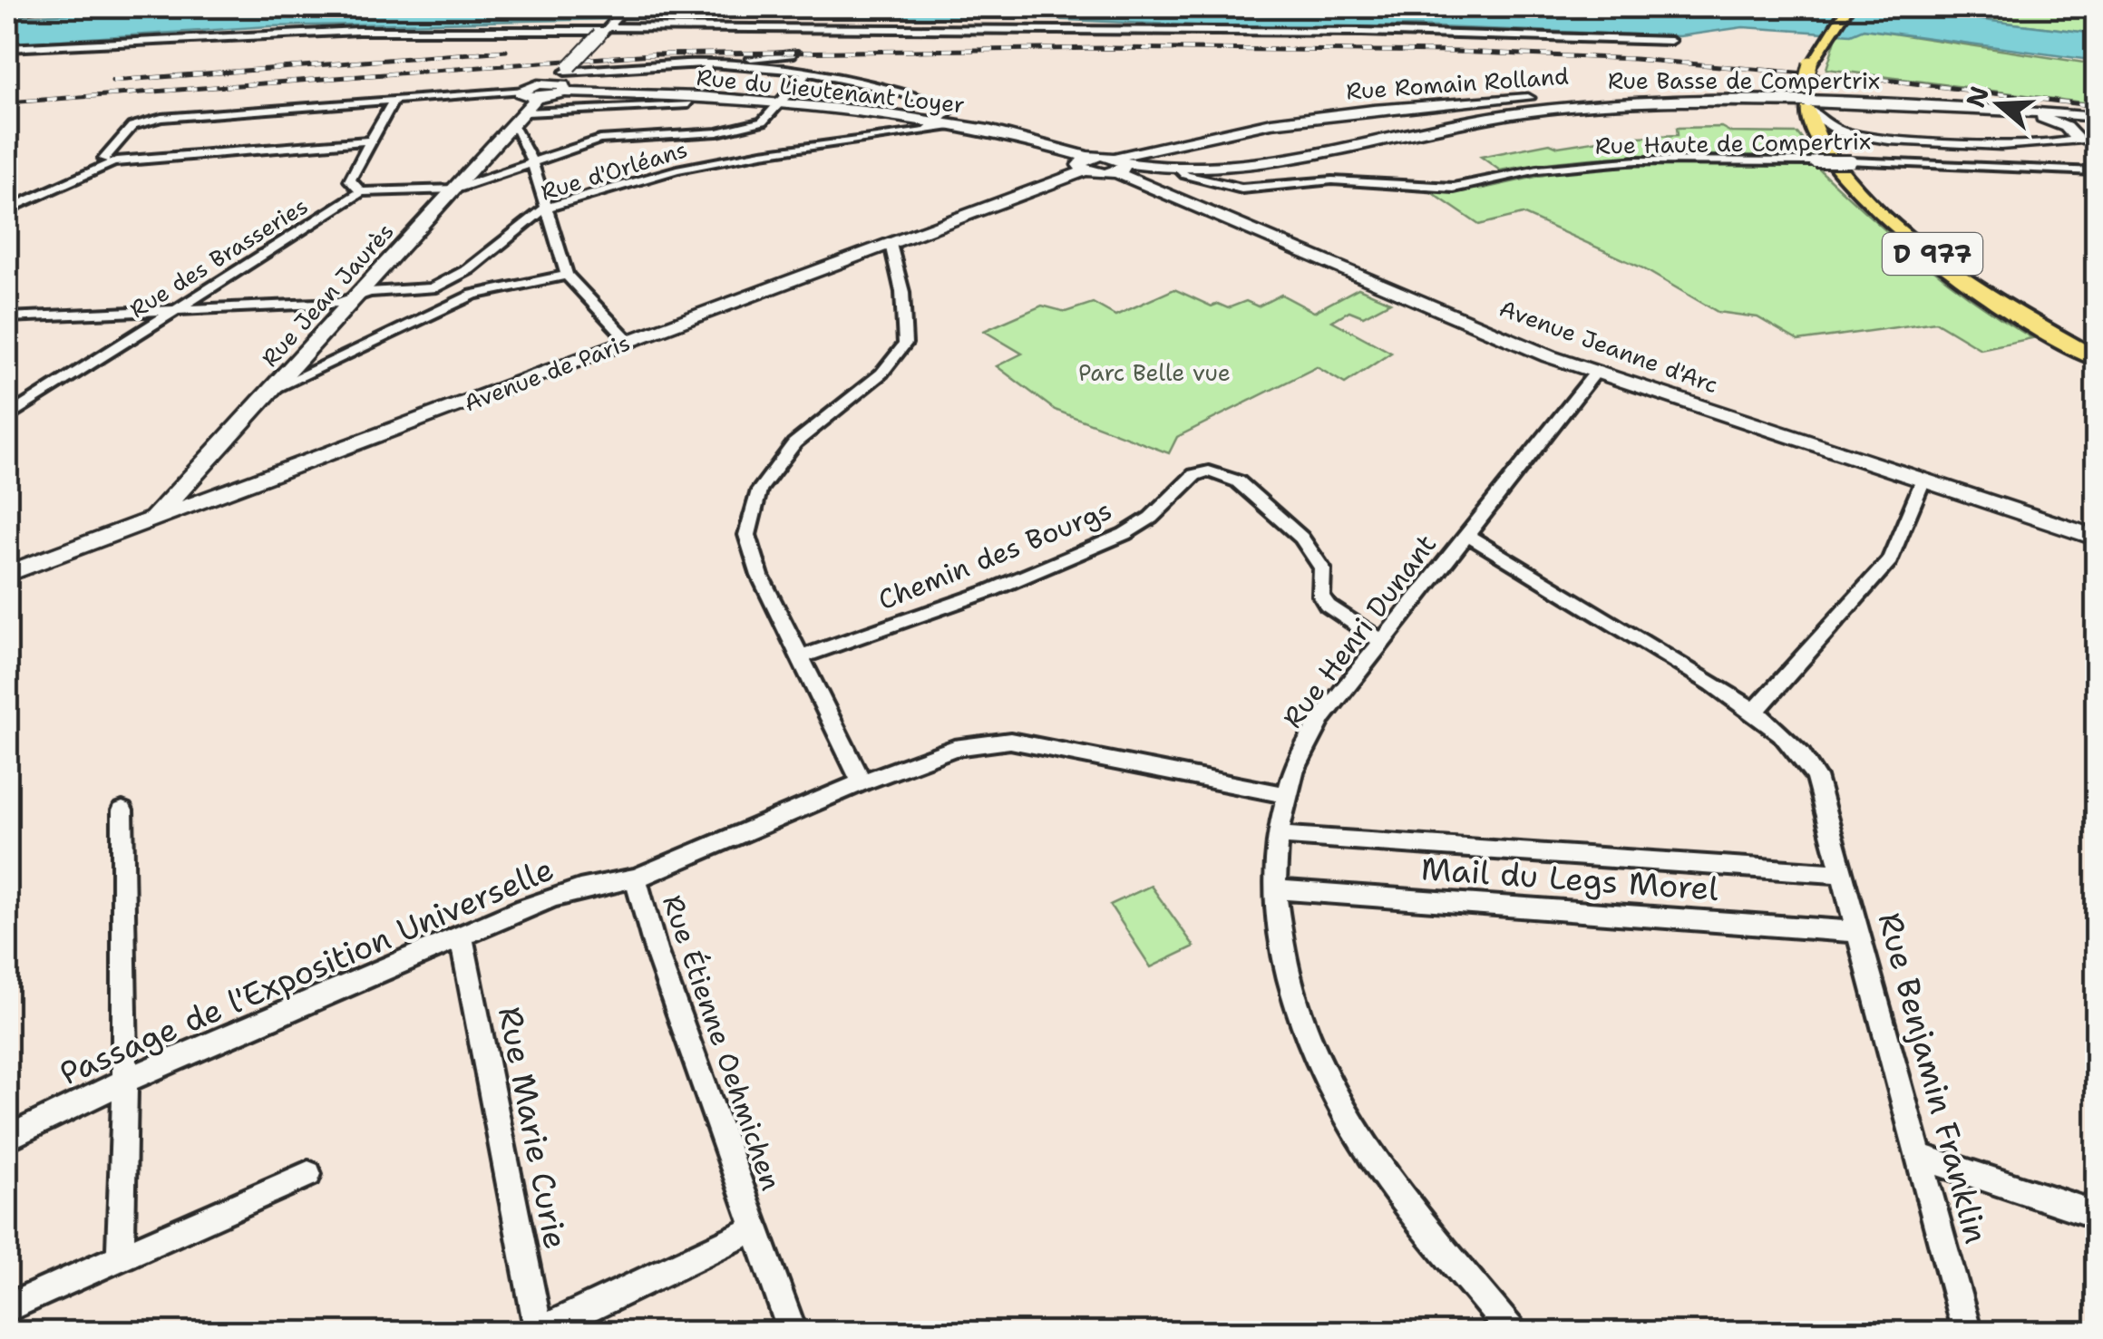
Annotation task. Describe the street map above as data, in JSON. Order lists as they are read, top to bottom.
{
  "streets": {
    "main road": [
      "Rue Basse de Compertrix",
      "Rue Romain Rolland",
      "Rue du Lieutenant Loyer",
      "D 977",
      "Rue Jean Jaurès",
      "Avenue Jeanne d'Arc",
      "Avenue de Paris"
    ],
    "street": [
      "Rue Haute de Compertrix",
      "Rue d'Orléans",
      "Rue des Brasseries",
      "Chemin des Bourgs",
      "Rue Henri Dunant",
      "Mail du Legs Morel",
      "Passage de l'Exposition Universelle",
      "Rue Étienne Oehmichen",
      "Rue Benjamin Franklin",
      "Rue Marie Curie"
    ]
  },
  "crossings": [
    ["Rue Basse de Compertrix", "Rue Romain Rolland"],
    ["Rue Basse de Compertrix", "Rue du Lieutenant Loyer"],
    ["Rue Basse de Compertrix", "Rue Haute de Compertrix"],
    ["Rue Basse de Compertrix", "Avenue Jeanne d'Arc"],
    ["Rue Basse de Compertrix", "Avenue de Paris"],
    ["Rue Romain Rolland", "D 977"],
    ["Rue Romain Rolland", "Avenue Jeanne d'Arc"],
    ["Rue du Lieutenant Loyer", "Rue d'Orléans"],
    ["Rue du Lieutenant Loyer", "Rue Jean Jaurès"],
    ["Rue du Lieutenant Loyer", "Avenue de Paris"],
    ["Rue d'Orléans", "Rue des Brasseries"],
    ["Rue d'Orléans", "Rue Jean Jaurès"],
    ["Rue Jean Jaurès", "Avenue de Paris"],
    ["Avenue Jeanne d'Arc", "Rue Henri Dunant"],
    ["Chemin des Bourgs", "Rue Henri Dunant"],
    ["Rue Henri Dunant", "Mail du Legs Morel"],
    ["Rue Henri Dunant", "Rue Étienne Oehmichen"],
    ["Rue Henri Dunant", "Rue Benjamin Franklin"],
    ["Mail du Legs Morel", "Rue Benjamin Franklin"],
    ["Passage de l'Exposition Universelle", "Rue Étienne Oehmichen"],
    ["Passage de l'Exposition Universelle", "Rue Marie Curie"]
  ],
  "parks": ["Parc Belle vue"],
  "north": "left"
}
